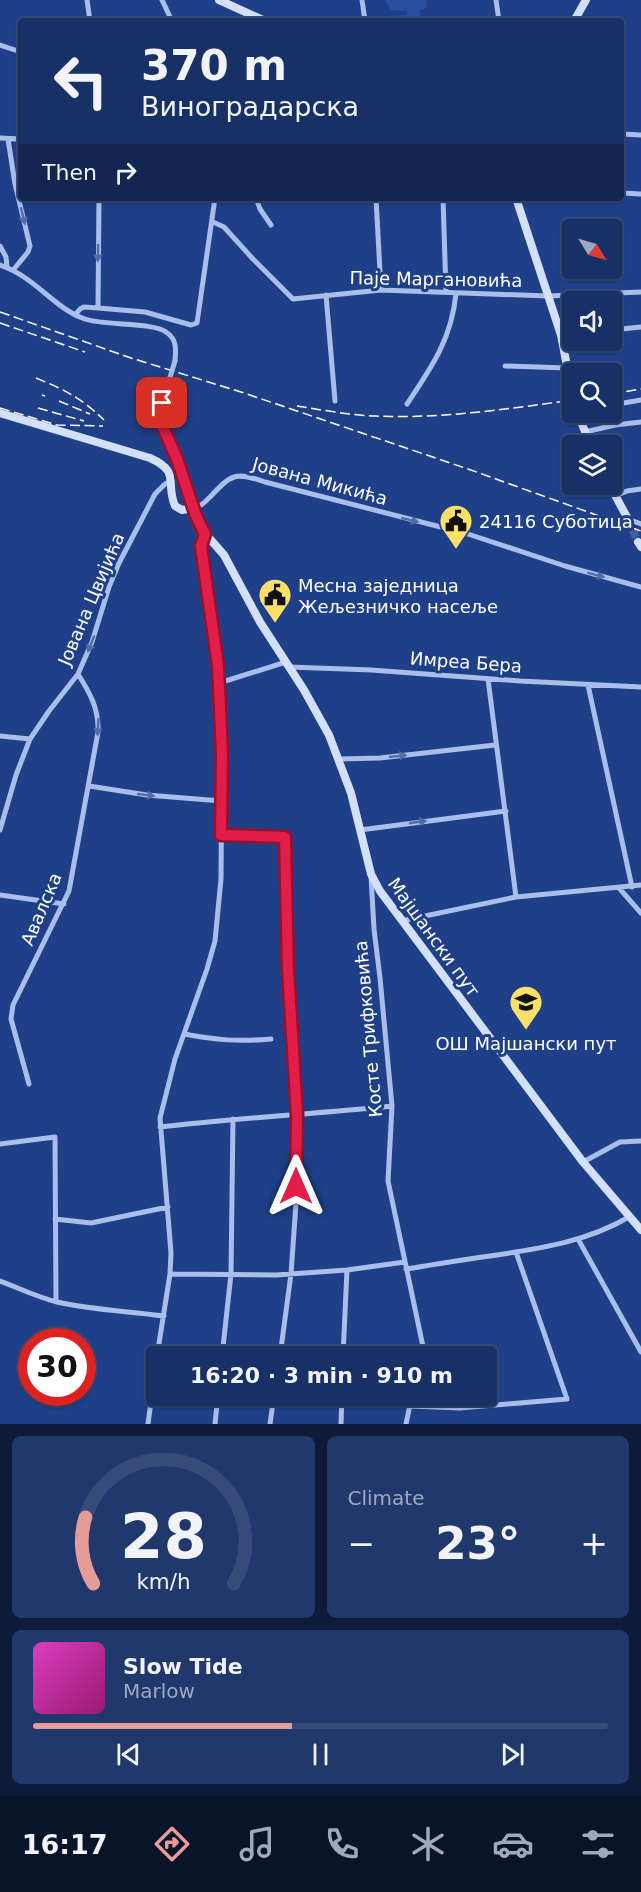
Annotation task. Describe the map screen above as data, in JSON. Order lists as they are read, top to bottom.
{
  "streets": {
    "street": [
      "Паје Маргановића",
      "Јована Микића",
      "Јована Цвијића",
      "Имреа Бера",
      "Авалска",
      "Мајшански пут",
      "Косте Трифковића"
    ]
  },
  "crossings": [
    ["Јована Микића", "Мајшански пут"],
    ["Јована Цвијића", "Авалска"],
    ["Имреа Бера", "Мајшански пут"],
    ["Мајшански пут", "Косте Трифковића"]
  ],
  "one_way": ["Јована Микића", "Јована Цвијића"],
  "places": {
    "public building": ["24116 Суботица", "Месна заједница Жељезничко насеље"],
    "school or university": ["ОШ Мајшански пут"]
  },
  "north": "bottom right",
  "page": {
    "turn": ["370 m", "Виноградарска"],
    "then": "Then",
    "limit": "30",
    "trip": "16:20 · 3 min · 910 m",
    "tile": "Climate",
    "heat": ["−", "23°", "+"],
    "song": ["Slow Tide", "Marlow"],
    "tabs": "16:17",
    "gauge": ["28", "km/h"]
  }
}
